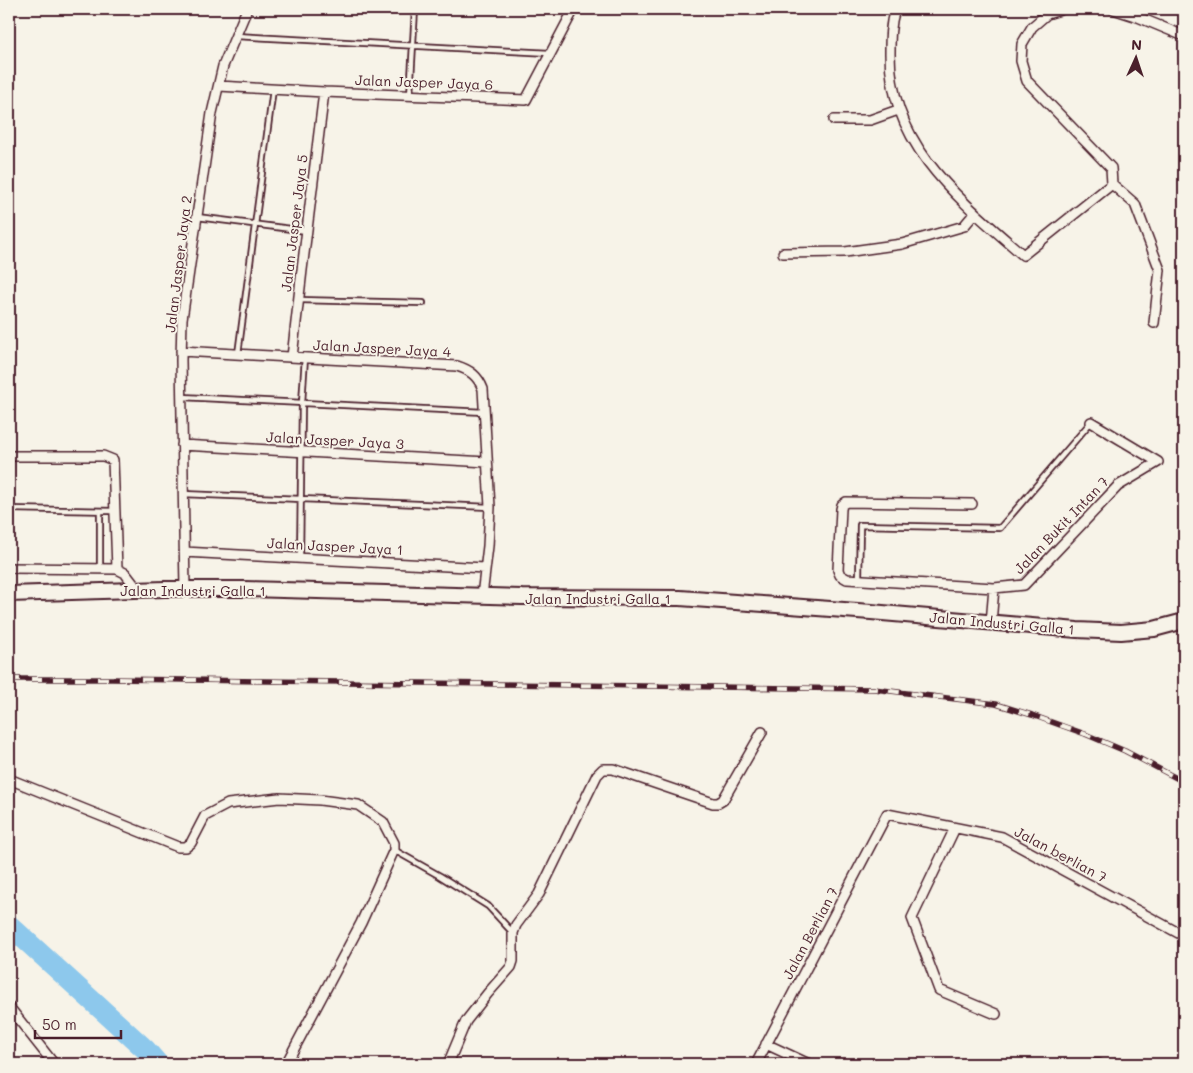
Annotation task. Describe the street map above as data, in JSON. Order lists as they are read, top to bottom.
{
  "streets": {
    "main road": ["Jalan Industri Galla 1"],
    "street": [
      "Jalan Jasper Jaya 6",
      "Jalan Jasper Jaya 5",
      "Jalan Jasper Jaya 2",
      "Jalan Jasper Jaya 4",
      "Jalan Jasper Jaya 3",
      "Jalan Bukit Intan 7",
      "Jalan Jasper Jaya 1",
      "Jalan berlian 7",
      "Jalan Berlian 7"
    ]
  },
  "crossings": [
    ["Jalan Jasper Jaya 6", "Jalan Jasper Jaya 5"],
    ["Jalan Jasper Jaya 6", "Jalan Jasper Jaya 2"],
    ["Jalan Jasper Jaya 5", "Jalan Jasper Jaya 4"],
    ["Jalan Jasper Jaya 2", "Jalan Jasper Jaya 4"],
    ["Jalan Jasper Jaya 2", "Jalan Jasper Jaya 3"],
    ["Jalan Jasper Jaya 2", "Jalan Jasper Jaya 1"],
    ["Jalan Jasper Jaya 2", "Jalan Industri Galla 1"],
    ["Jalan Jasper Jaya 4", "Jalan Jasper Jaya 3"],
    ["Jalan Jasper Jaya 4", "Jalan Jasper Jaya 1"],
    ["Jalan Jasper Jaya 4", "Jalan Industri Galla 1"],
    ["Jalan berlian 7", "Jalan Berlian 7"]
  ],
  "scale_bar": "50 m",
  "north": "top"
}
